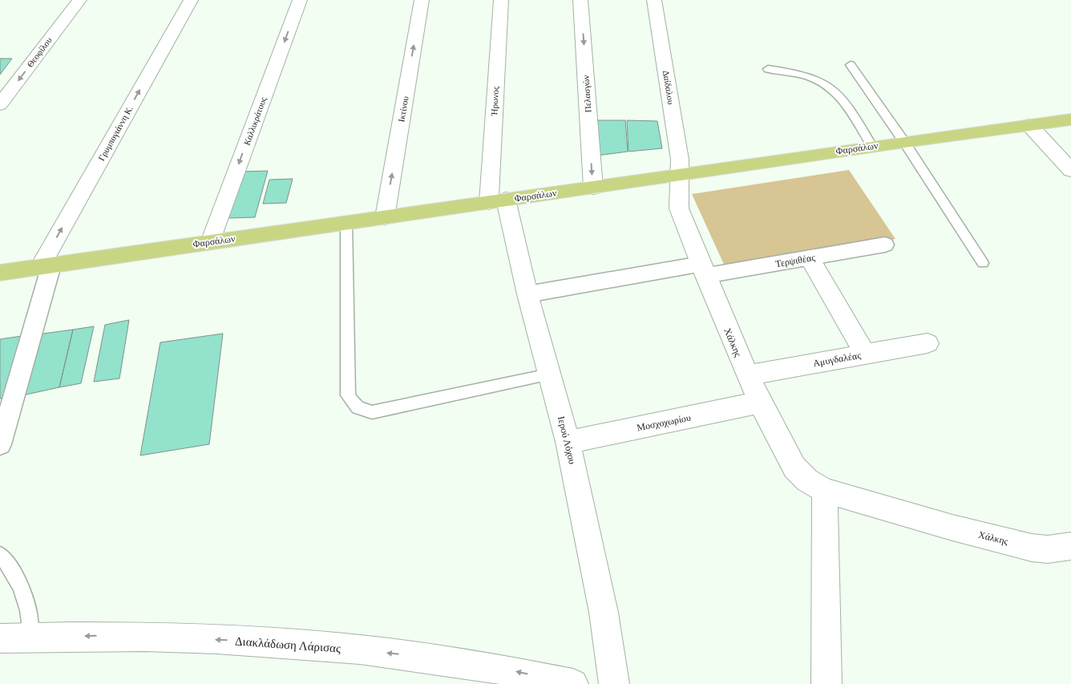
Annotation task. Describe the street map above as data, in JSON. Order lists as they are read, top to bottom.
{
  "streets": {
    "main road": ["Φαρσάλων"],
    "street": [
      "Θεοφίλου",
      "Δαίδαλου",
      "Πελασγών",
      "Ήρωνος",
      "Ικτίνου",
      "Καλλικράτους",
      "Γρυμπογιάννη Κ.",
      "Τερψιθέας",
      "Χάλκης",
      "Αμυγδαλέας",
      "Μοσχοχωρίου",
      "Ιερού Λόχου",
      "Διακλάδωση Λάρισας"
    ]
  },
  "crossings": [
    ["Δαίδαλου", "Φαρσάλων"],
    ["Δαίδαλου", "Χάλκης"],
    ["Πελασγών", "Φαρσάλων"],
    ["Ήρωνος", "Φαρσάλων"],
    ["Ήρωνος", "Ιερού Λόχου"],
    ["Ικτίνου", "Φαρσάλων"],
    ["Καλλικράτους", "Φαρσάλων"],
    ["Γρυμπογιάννη Κ.", "Φαρσάλων"],
    ["Φαρσάλων", "Χάλκης"],
    ["Φαρσάλων", "Ιερού Λόχου"],
    ["Τερψιθέας", "Χάλκης"],
    ["Τερψιθέας", "Ιερού Λόχου"],
    ["Χάλκης", "Αμυγδαλέας"],
    ["Χάλκης", "Μοσχοχωρίου"],
    ["Μοσχοχωρίου", "Ιερού Λόχου"]
  ],
  "one_way": [
    "Θεοφίλου",
    "Πελασγών",
    "Ικτίνου",
    "Καλλικράτους",
    "Γρυμπογιάννη Κ.",
    "Διακλάδωση Λάρισας"
  ]
}
